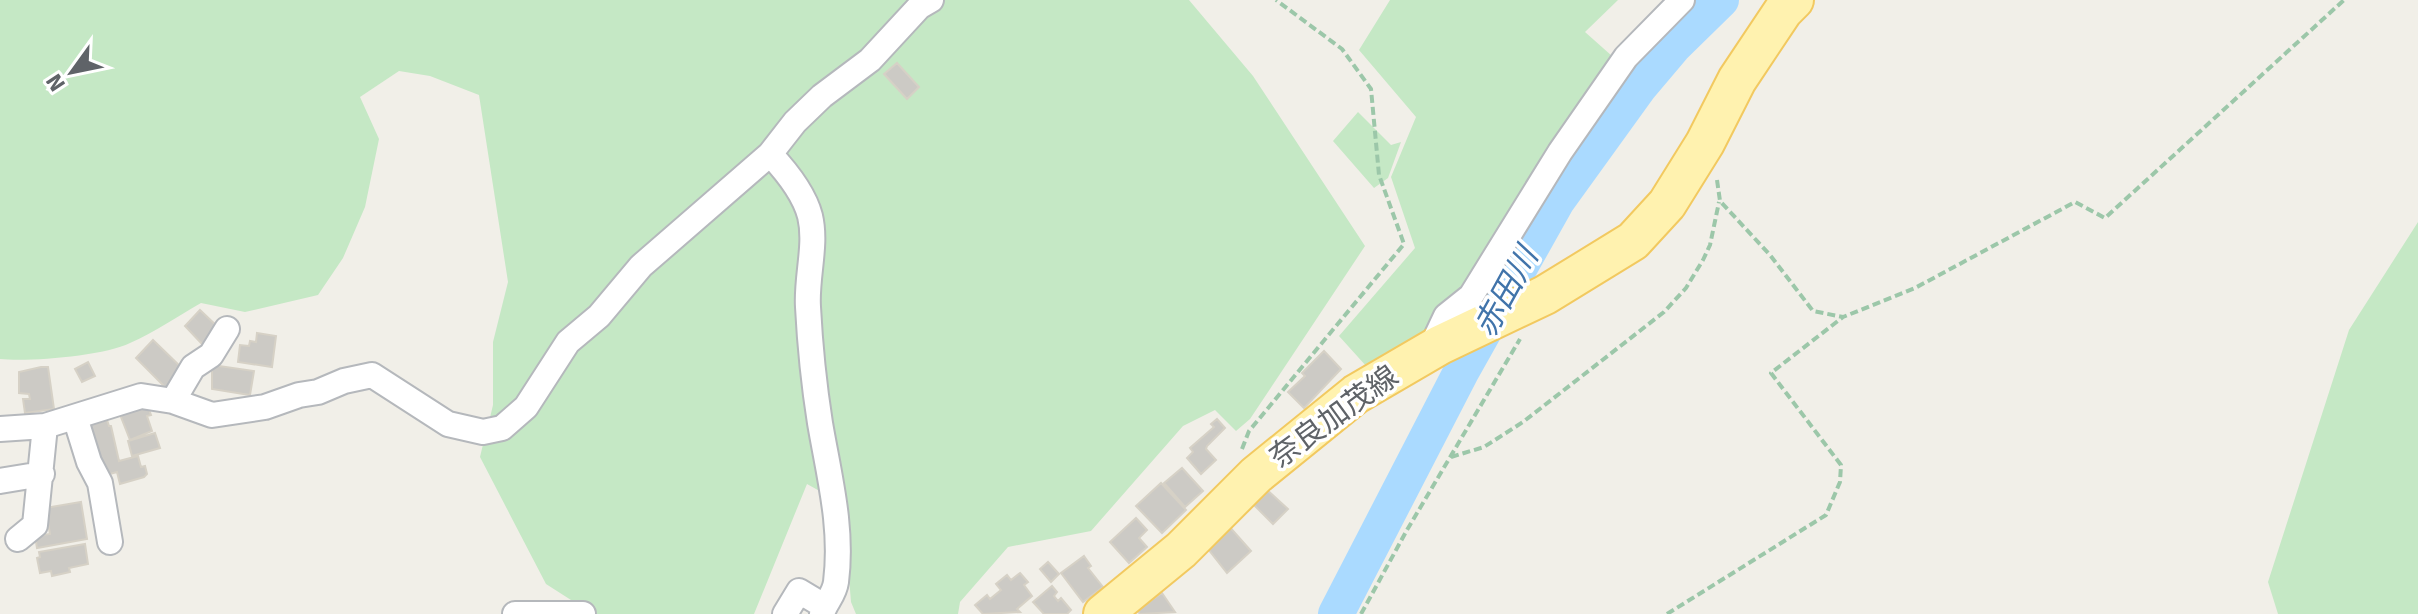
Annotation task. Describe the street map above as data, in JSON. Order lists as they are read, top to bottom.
{
  "streets": {
    "main road": ["奈良加茂線"]
  },
  "water": ["赤田川"],
  "north": "bottom left"
}
